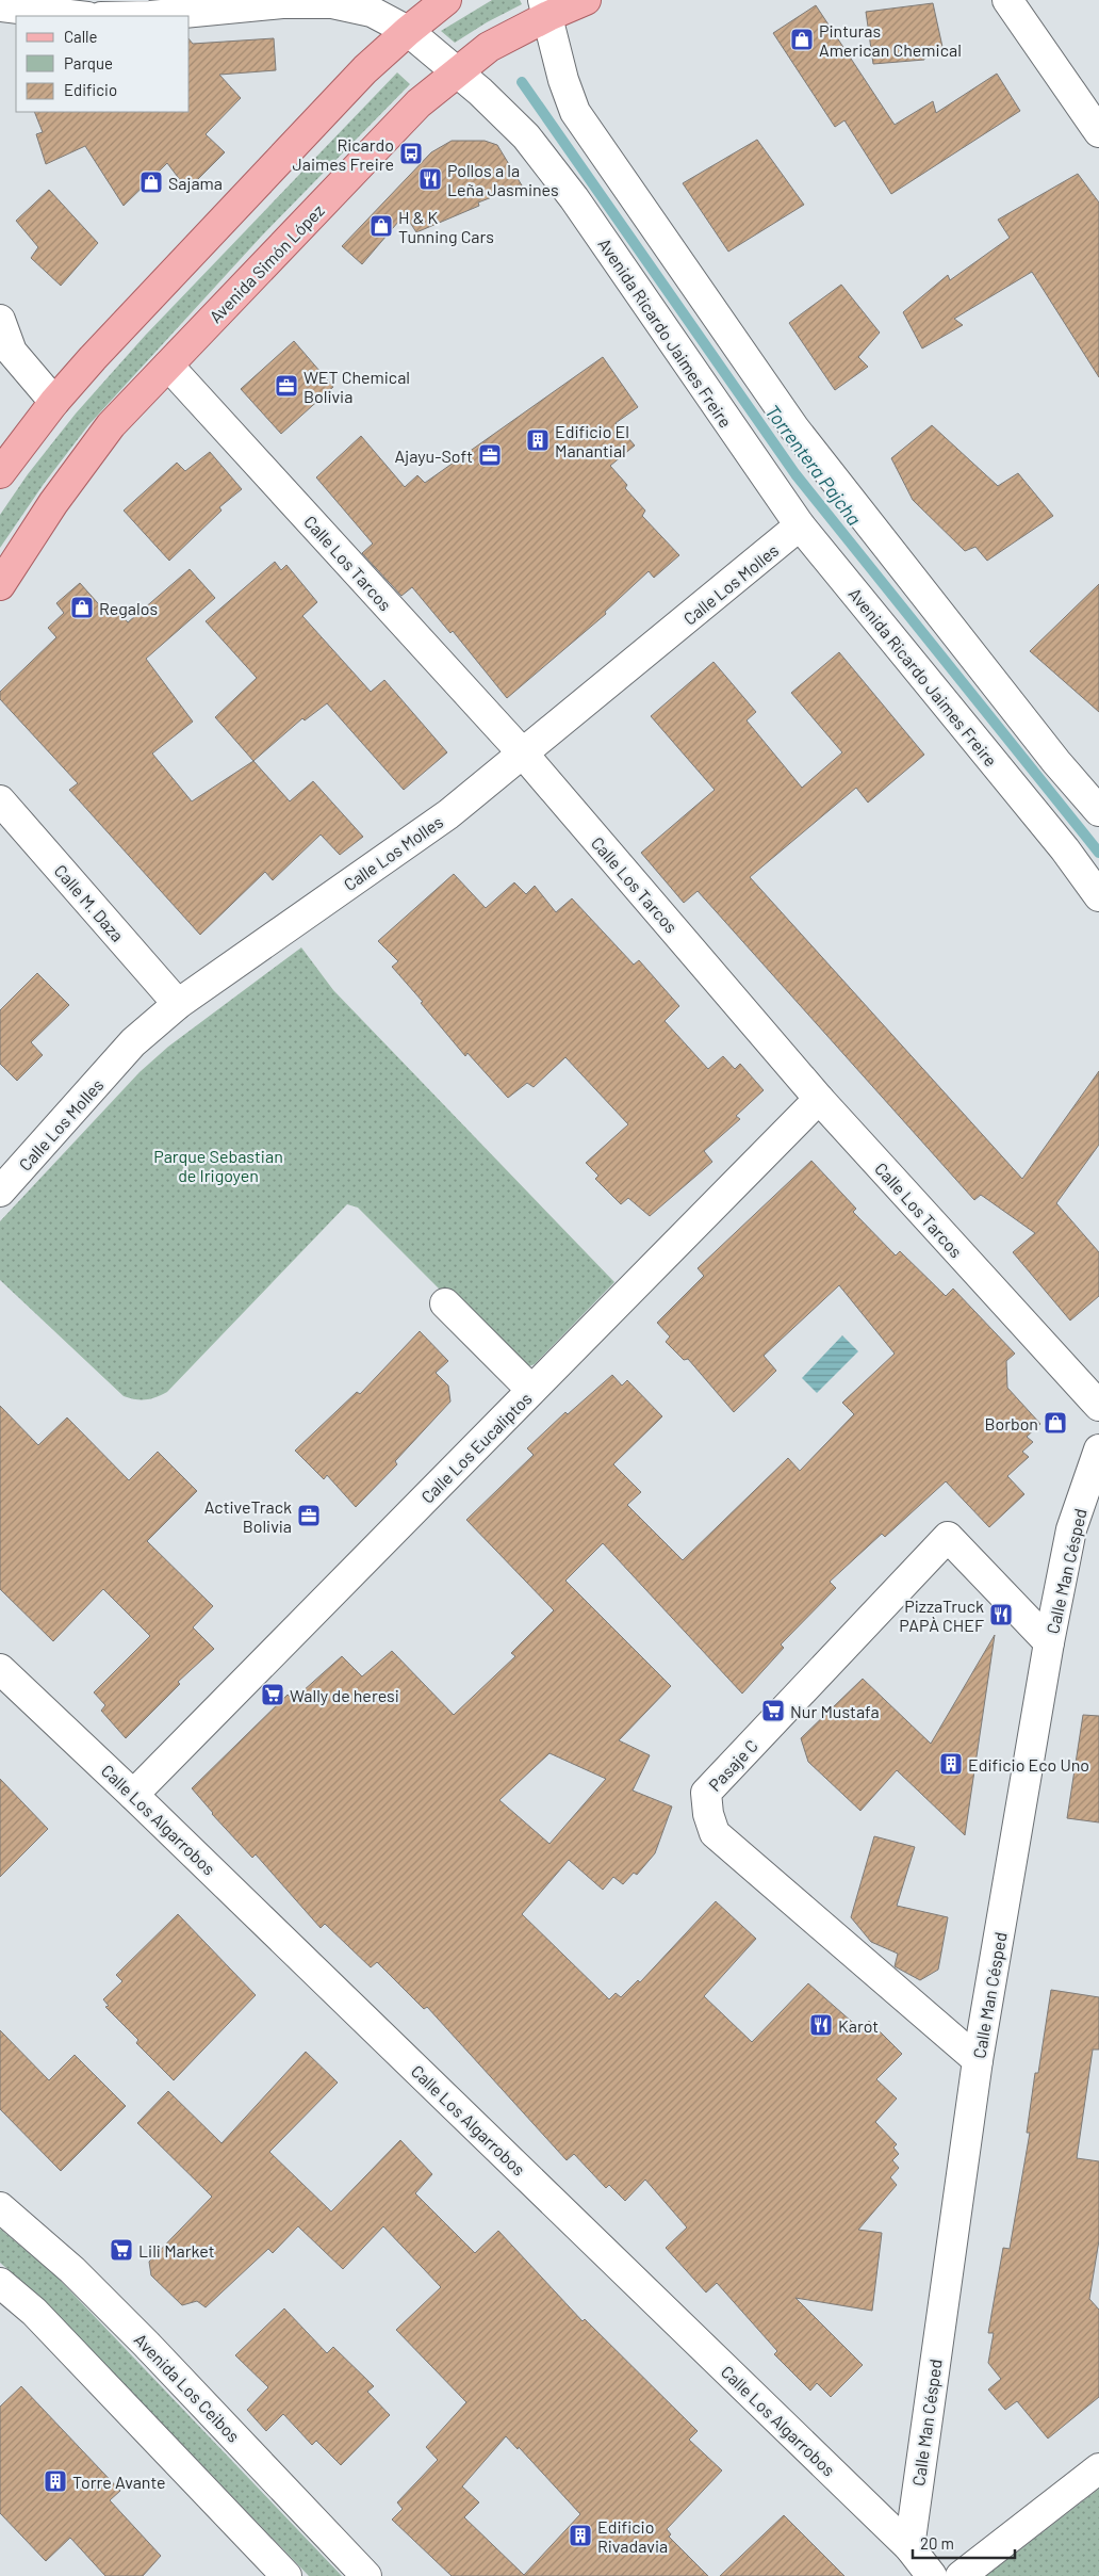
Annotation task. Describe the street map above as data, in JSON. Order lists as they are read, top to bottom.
{
  "streets": {
    "main road": ["Avenida Simón López"],
    "street": [
      "Avenida Ricardo Jaimes Freire",
      "Calle Los Tarcos",
      "Calle Los Molles",
      "Calle M. Daza",
      "Calle Los Eucaliptos",
      "Calle Man Césped",
      "Pasaje C",
      "Calle Los Algarrobos",
      "Avenida Los Ceibos"
    ]
  },
  "crossings": [
    ["Avenida Simón López", "Avenida Ricardo Jaimes Freire"],
    ["Avenida Simón López", "Calle Los Tarcos"],
    ["Avenida Ricardo Jaimes Freire", "Calle Los Molles"],
    ["Calle Los Tarcos", "Calle Los Molles"],
    ["Calle Los Tarcos", "Calle Los Eucaliptos"],
    ["Calle Los Molles", "Calle M. Daza"],
    ["Calle Los Eucaliptos", "Calle Los Algarrobos"],
    ["Calle Man Césped", "Pasaje C"],
    ["Calle Man Césped", "Calle Los Algarrobos"]
  ],
  "water": ["Torrentera Pajcha"],
  "parks": ["Parque Sebastian de Irigoyen"],
  "places": {
    "shop": [
      "Pinturas American Chemical",
      "Sajama",
      "H & K Tunning Cars",
      "Regalos",
      "Borbon"
    ],
    "bus stop": ["Ricardo Jaimes Freire"],
    "restaurant": ["Pollos a la Leña Jasmines", "PizzaTruck PAPÀ CHEF", "Karot"],
    "office": ["WET Chemical Bolivia", "Ajayu-Soft", "ActiveTrack Bolivia"],
    "building": [
      "Edificio El Manantial",
      "Edificio Eco Uno",
      "Torre Avante",
      "Edificio Rivadavia"
    ],
    "supermarket": ["Wally de heresi", "Nur Mustafa", "Lili Market"]
  },
  "legend": ["Calle", "Parque", "Edificio"],
  "scale_bar": "20 m"
}
